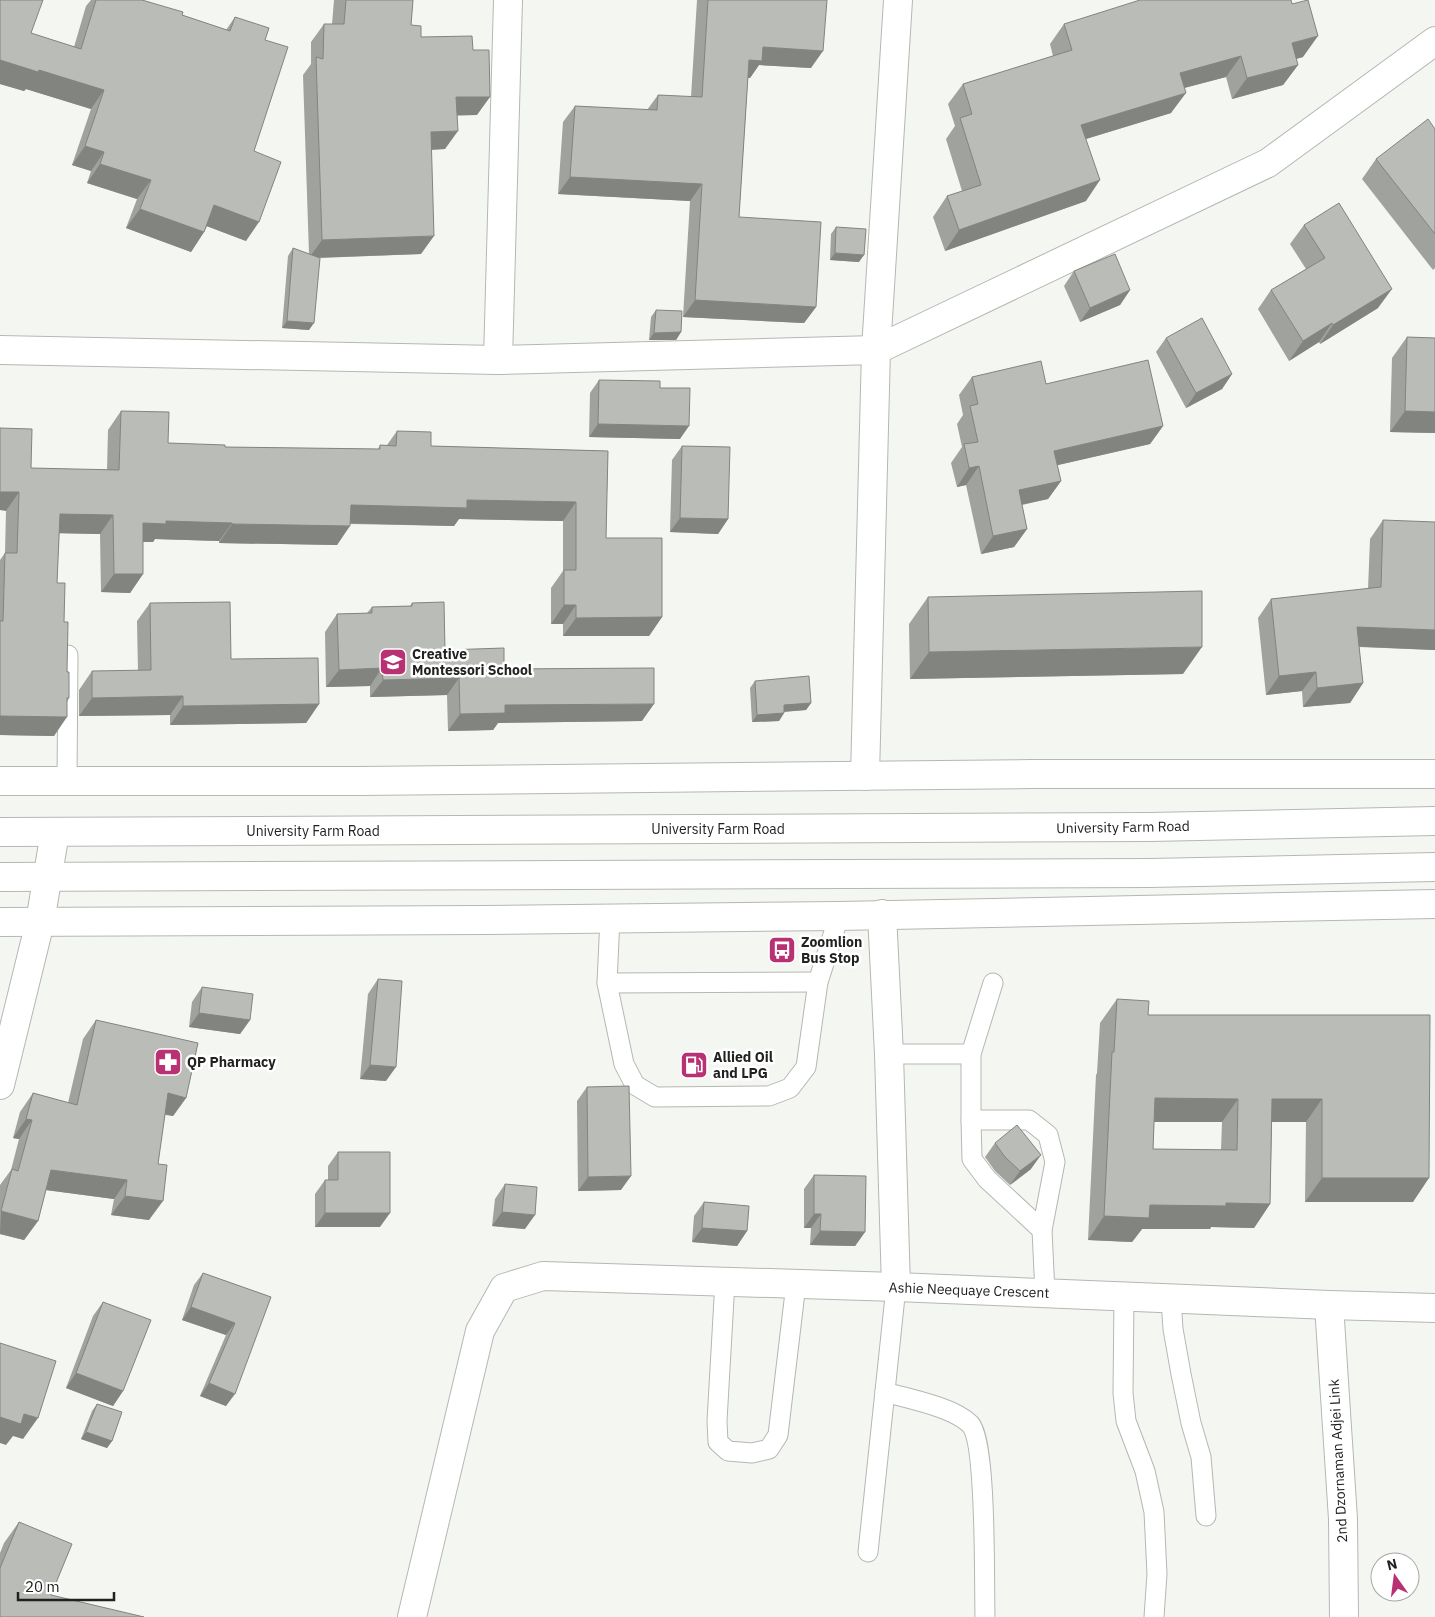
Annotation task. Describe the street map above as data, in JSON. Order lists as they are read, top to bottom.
{
  "streets": {
    "street": ["University Farm Road", "Ashie Neequaye Crescent", "2nd Dzornaman Adjei Link"]
  },
  "crossings": [
    ["Ashie Neequaye Crescent", "2nd Dzornaman Adjei Link"]
  ],
  "places": {
    "school or university": ["Creative Montessori School"],
    "bus stop": ["Zoomlion Bus Stop"],
    "pharmacy": ["QP Pharmacy"],
    "fuel station": ["Allied Oil and LPG"]
  },
  "scale_bar": "20 m",
  "north": "top"
}
